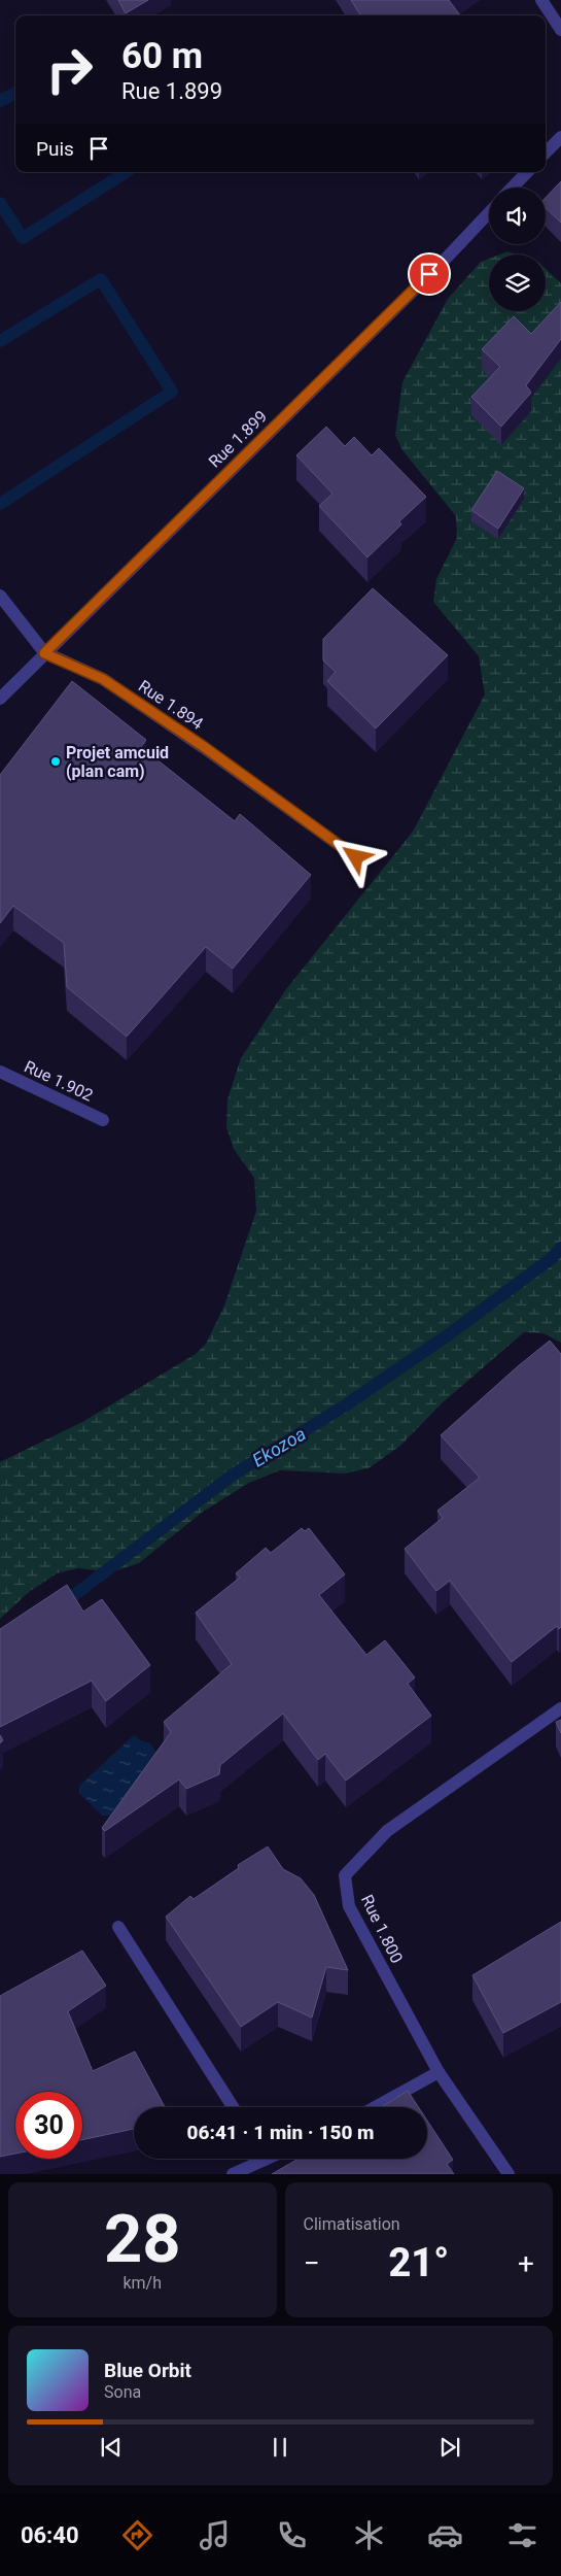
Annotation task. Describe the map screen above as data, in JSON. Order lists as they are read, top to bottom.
{
  "streets": {
    "street": [
      "Rue 1.899",
      "Rue 1.894",
      "Rue 1.902",
      "Rue 1.800"
    ]
  },
  "crossings": [
    ["Rue 1.899", "Rue 1.894"]
  ],
  "water": ["Ekozoa"],
  "places": ["Projet amcuid (plan cam)"],
  "page": {
    "turn": ["60 m", "Rue 1.899"],
    "then": "Puis",
    "limit": "30",
    "trip": "06:41 · 1 min · 150 m",
    "tile": [
      ["28", "km/h"],
      "Climatisation"
    ],
    "heat": ["−", "21°", "+"],
    "song": ["Blue Orbit", "Sona"],
    "tabs": "06:40"
  }
}
